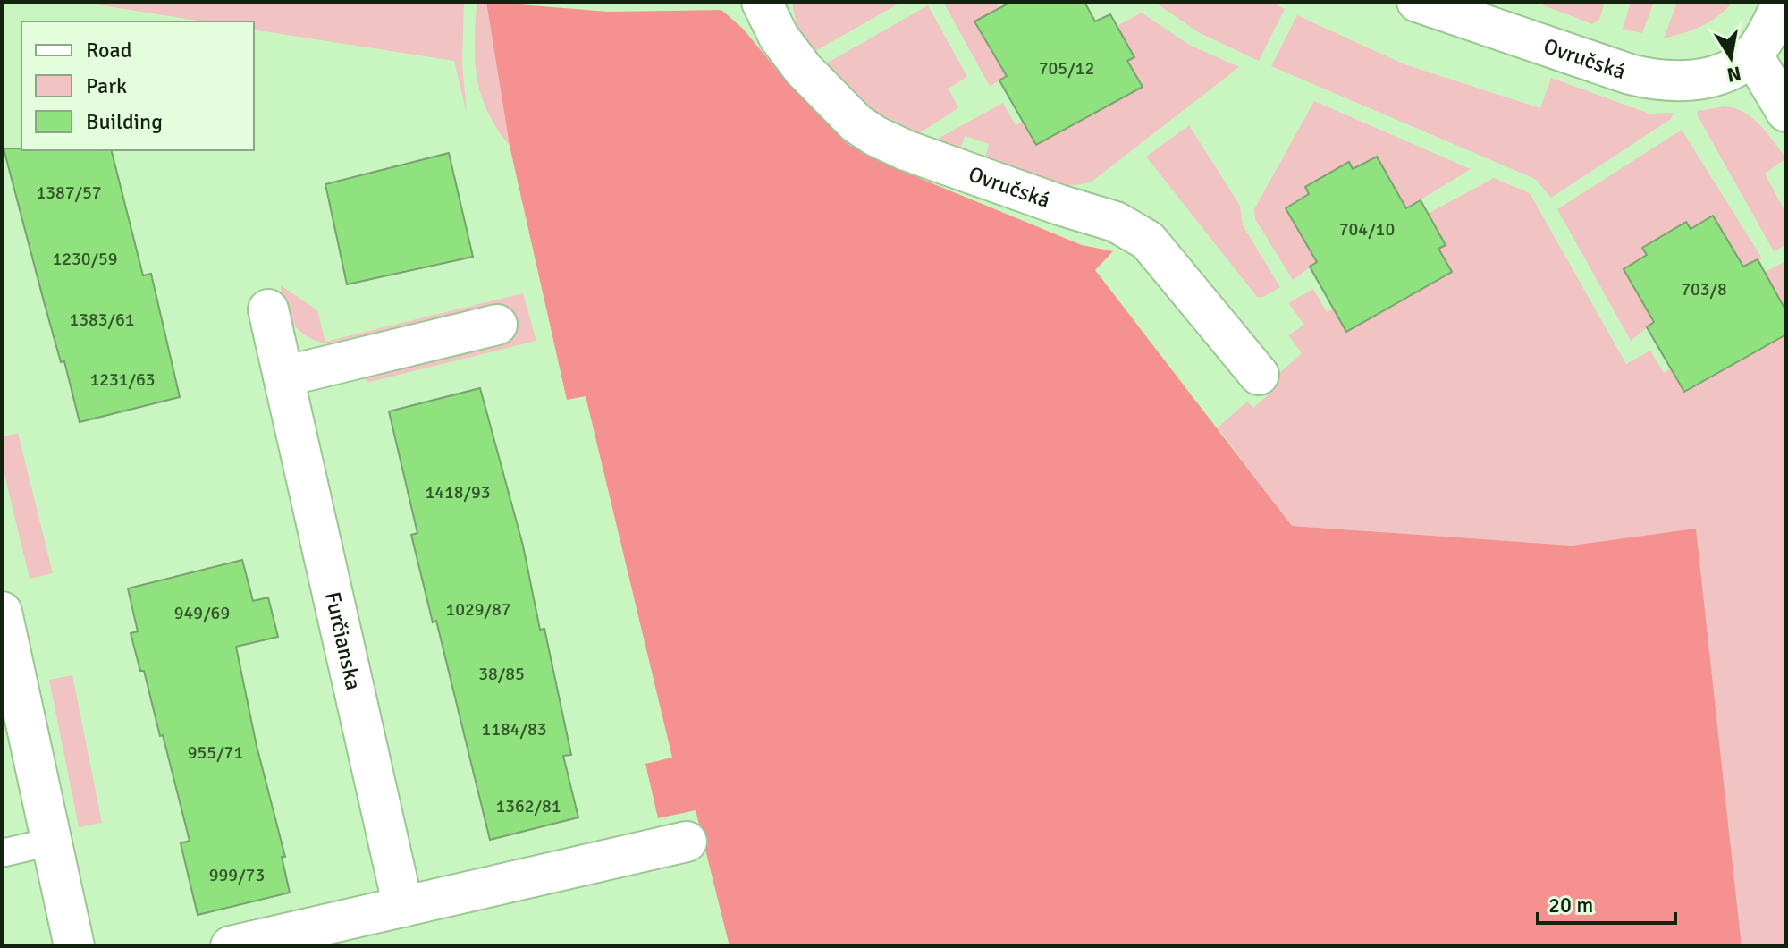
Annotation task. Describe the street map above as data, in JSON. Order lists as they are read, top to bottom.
{
  "streets": {
    "street": ["Ovručská", "Furčianska"]
  },
  "house_numbers": [
    "705/12",
    "1387/57",
    "704/10",
    "1230/59",
    "703/8",
    "1383/61",
    "1231/63",
    "1418/93",
    "1029/87",
    "949/69",
    "38/85",
    "1184/83",
    "955/71",
    "1362/81",
    "999/73"
  ],
  "legend": ["Road", "Park", "Building"],
  "scale_bar": "20 m",
  "north": "bottom"
}
